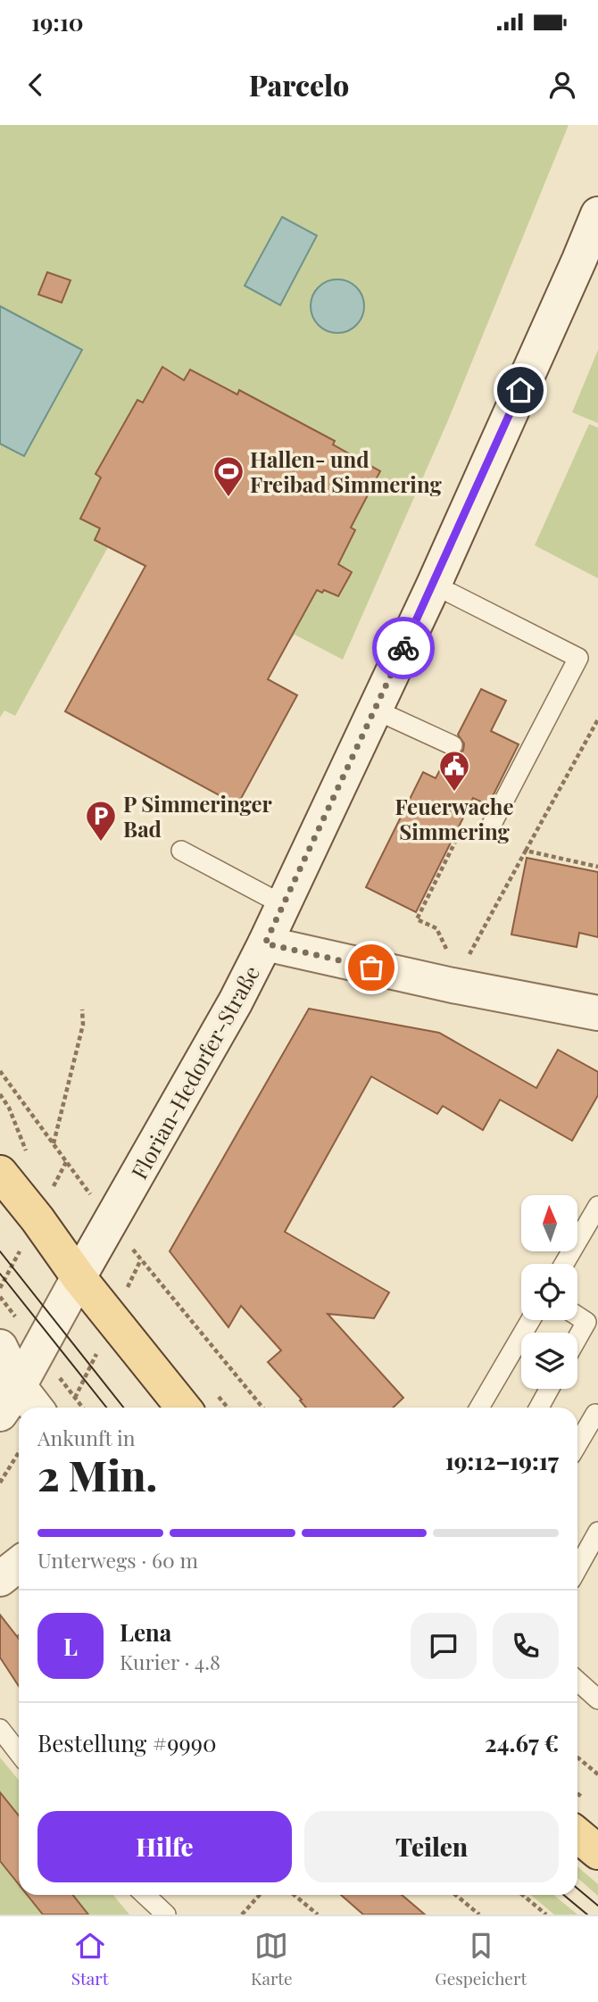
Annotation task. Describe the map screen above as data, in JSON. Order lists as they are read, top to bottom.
{
  "streets": {
    "main road": ["Florian-Hedorfer-Straße"]
  },
  "places": {
    "sports": ["Hallen- und Freibad Simmering"],
    "public building": ["Feuerwache Simmering"],
    "parking": ["P Simmeringer Bad"]
  },
  "north": "top",
  "page": {
    "status": "19:10",
    "header": "Parcelo",
    "heading": ["2 Min.", "Ankunft in", "19:12–19:17"],
    "panel": [
      "Lena",
      "Kurier · 4.8",
      "Bestellung #9990",
      "24.67 €"
    ],
    "bar": "Unterwegs · 60 m",
    "round": "L",
    "buttons": ["Hilfe", "Teilen"],
    "tabs": ["Start", "Karte", "Gespeichert"]
  }
}
